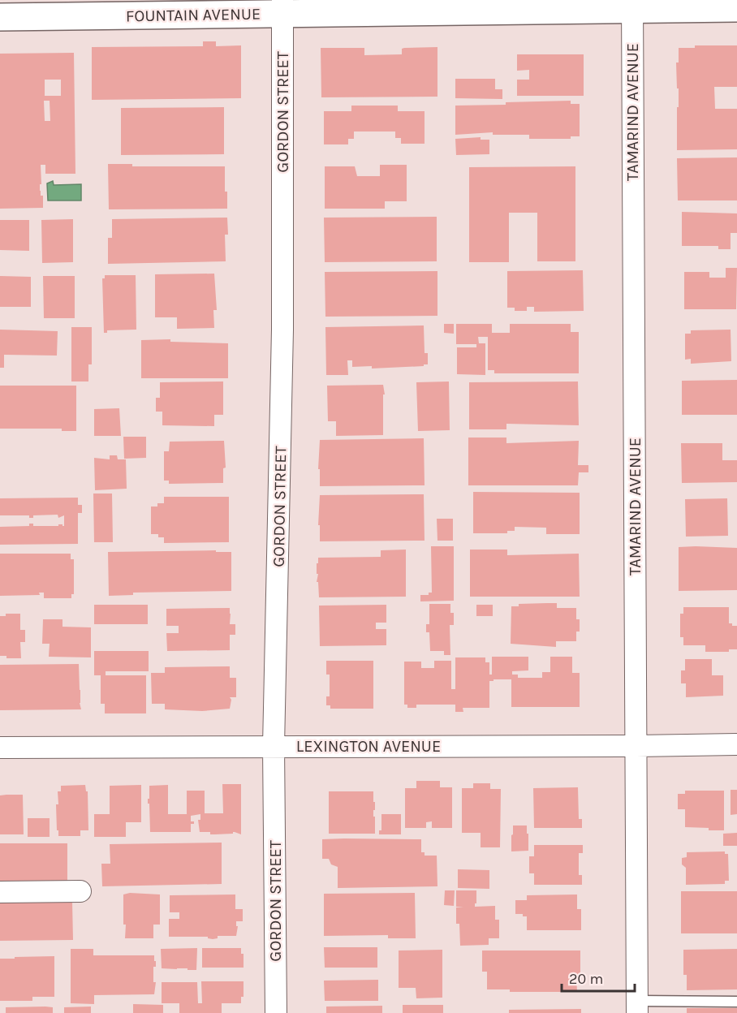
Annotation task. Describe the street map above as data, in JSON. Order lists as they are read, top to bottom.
{
  "streets": {
    "street": [
      "FOUNTAIN AVENUE",
      "GORDON STREET",
      "TAMARIND AVENUE",
      "LEXINGTON AVENUE"
    ]
  },
  "crossings": [
    ["FOUNTAIN AVENUE", "GORDON STREET"],
    ["FOUNTAIN AVENUE", "TAMARIND AVENUE"],
    ["GORDON STREET", "LEXINGTON AVENUE"],
    ["TAMARIND AVENUE", "LEXINGTON AVENUE"]
  ],
  "scale_bar": "20 m"
}
